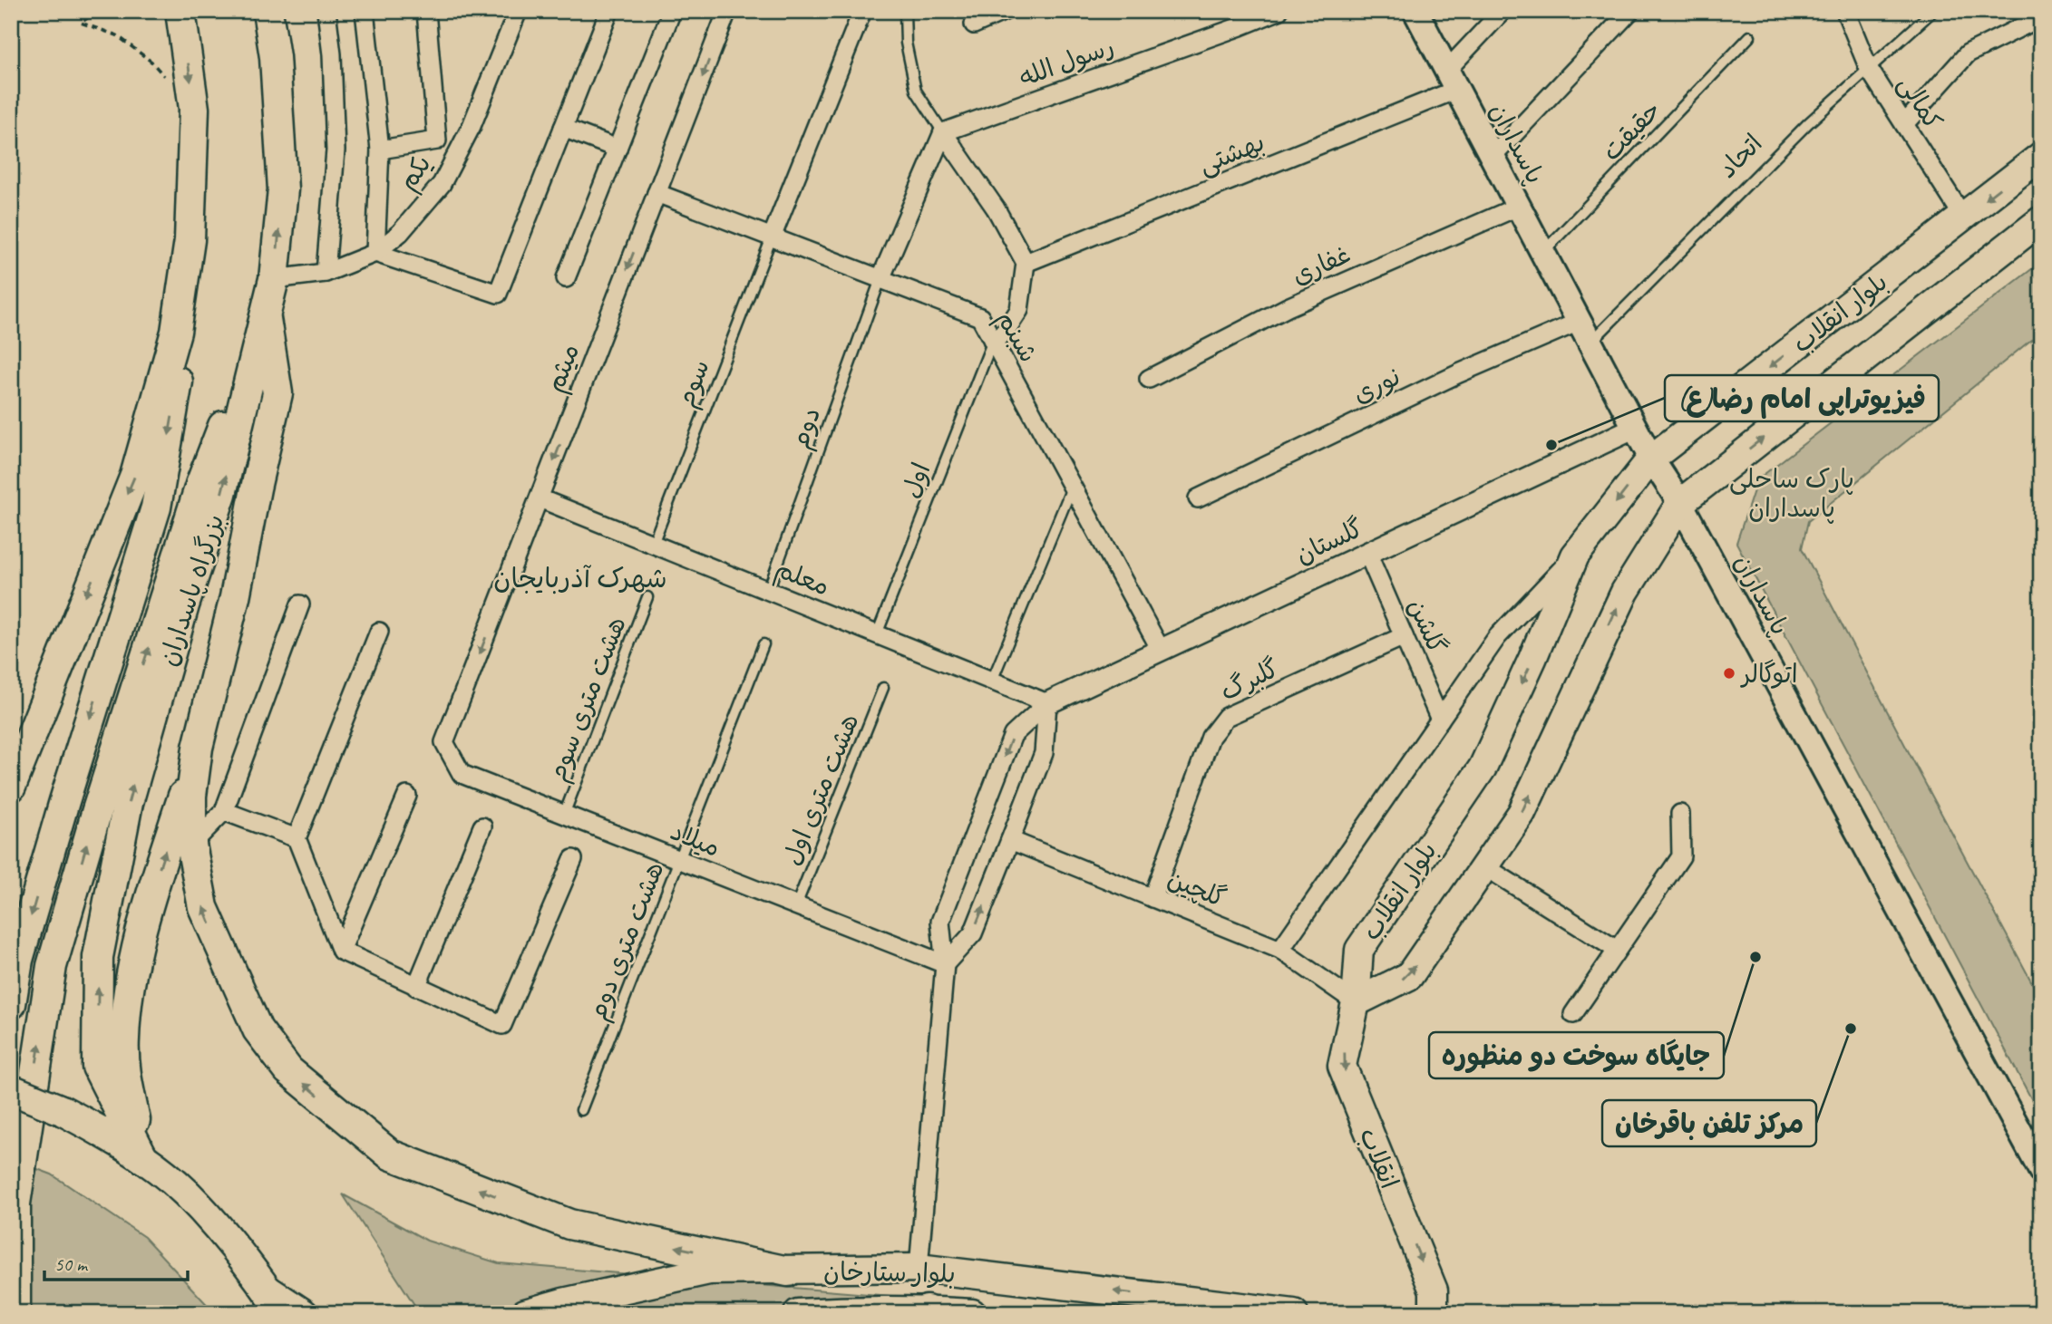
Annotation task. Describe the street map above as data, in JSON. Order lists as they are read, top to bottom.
{
  "streets": {
    "highway": ["بزرگراه پاسداران"],
    "main road": [
      "پاسداران",
      "بلوار انقلاب",
      "انقلاب",
      "بلوار ستارخان"
    ],
    "street": [
      "رسول الله",
      "کمالی",
      "بهشتی",
      "یکم",
      "غفاری",
      "شبنم",
      "میثم",
      "نوری",
      "گلستان",
      "معلم",
      "گلشن",
      "گلبرگ",
      "میلاد",
      "گلچین"
    ],
    "lane": [
      "حقیقت",
      "اتحاد",
      "سوم",
      "دوم",
      "اول",
      "هشت متری سوم",
      "هشت متری اول",
      "هشت متری دوم"
    ]
  },
  "crossings": [
    ["کمالی", "اتحاد"],
    ["کمالی", "بلوار انقلاب"],
    ["حقیقت", "پاسداران"],
    ["پاسداران", "بهشتی"],
    ["پاسداران", "اتحاد"],
    ["پاسداران", "غفاری"],
    ["پاسداران", "بلوار انقلاب"],
    ["پاسداران", "نوری"],
    ["پاسداران", "گلستان"],
    ["یکم", "بزرگراه پاسداران"],
    ["بلوار انقلاب", "گلچین"],
    ["بلوار انقلاب", "انقلاب"],
    ["شبنم", "میثم"],
    ["شبنم", "سوم"],
    ["شبنم", "دوم"],
    ["شبنم", "اول"],
    ["شبنم", "گلستان"],
    ["میثم", "معلم"],
    ["میثم", "میلاد"],
    ["سوم", "معلم"],
    ["دوم", "معلم"],
    ["اول", "معلم"],
    ["گلستان", "معلم"],
    ["گلستان", "گلشن"],
    ["گلستان", "میلاد"],
    ["گلستان", "بلوار ستارخان"],
    ["گلشن", "گلبرگ"],
    ["گلبرگ", "گلچین"],
    ["هشت متری سوم", "میلاد"],
    ["هشت متری اول", "میلاد"],
    ["میلاد", "هشت متری دوم"],
    ["گلچین", "انقلاب"]
  ],
  "one_way": ["انقلاب", "بلوار ستارخان"],
  "districts": ["شهرک آذربایجان"],
  "parks": ["پارک ساحلی پاسداران"],
  "places": [
    "فیزیوتراپی امام رضا(ع)",
    "اتوگالر",
    "جایگاه سوخت دو منظوره",
    "مرکز تلفن باقرخان"
  ],
  "scale_bar": "50 m"
}
